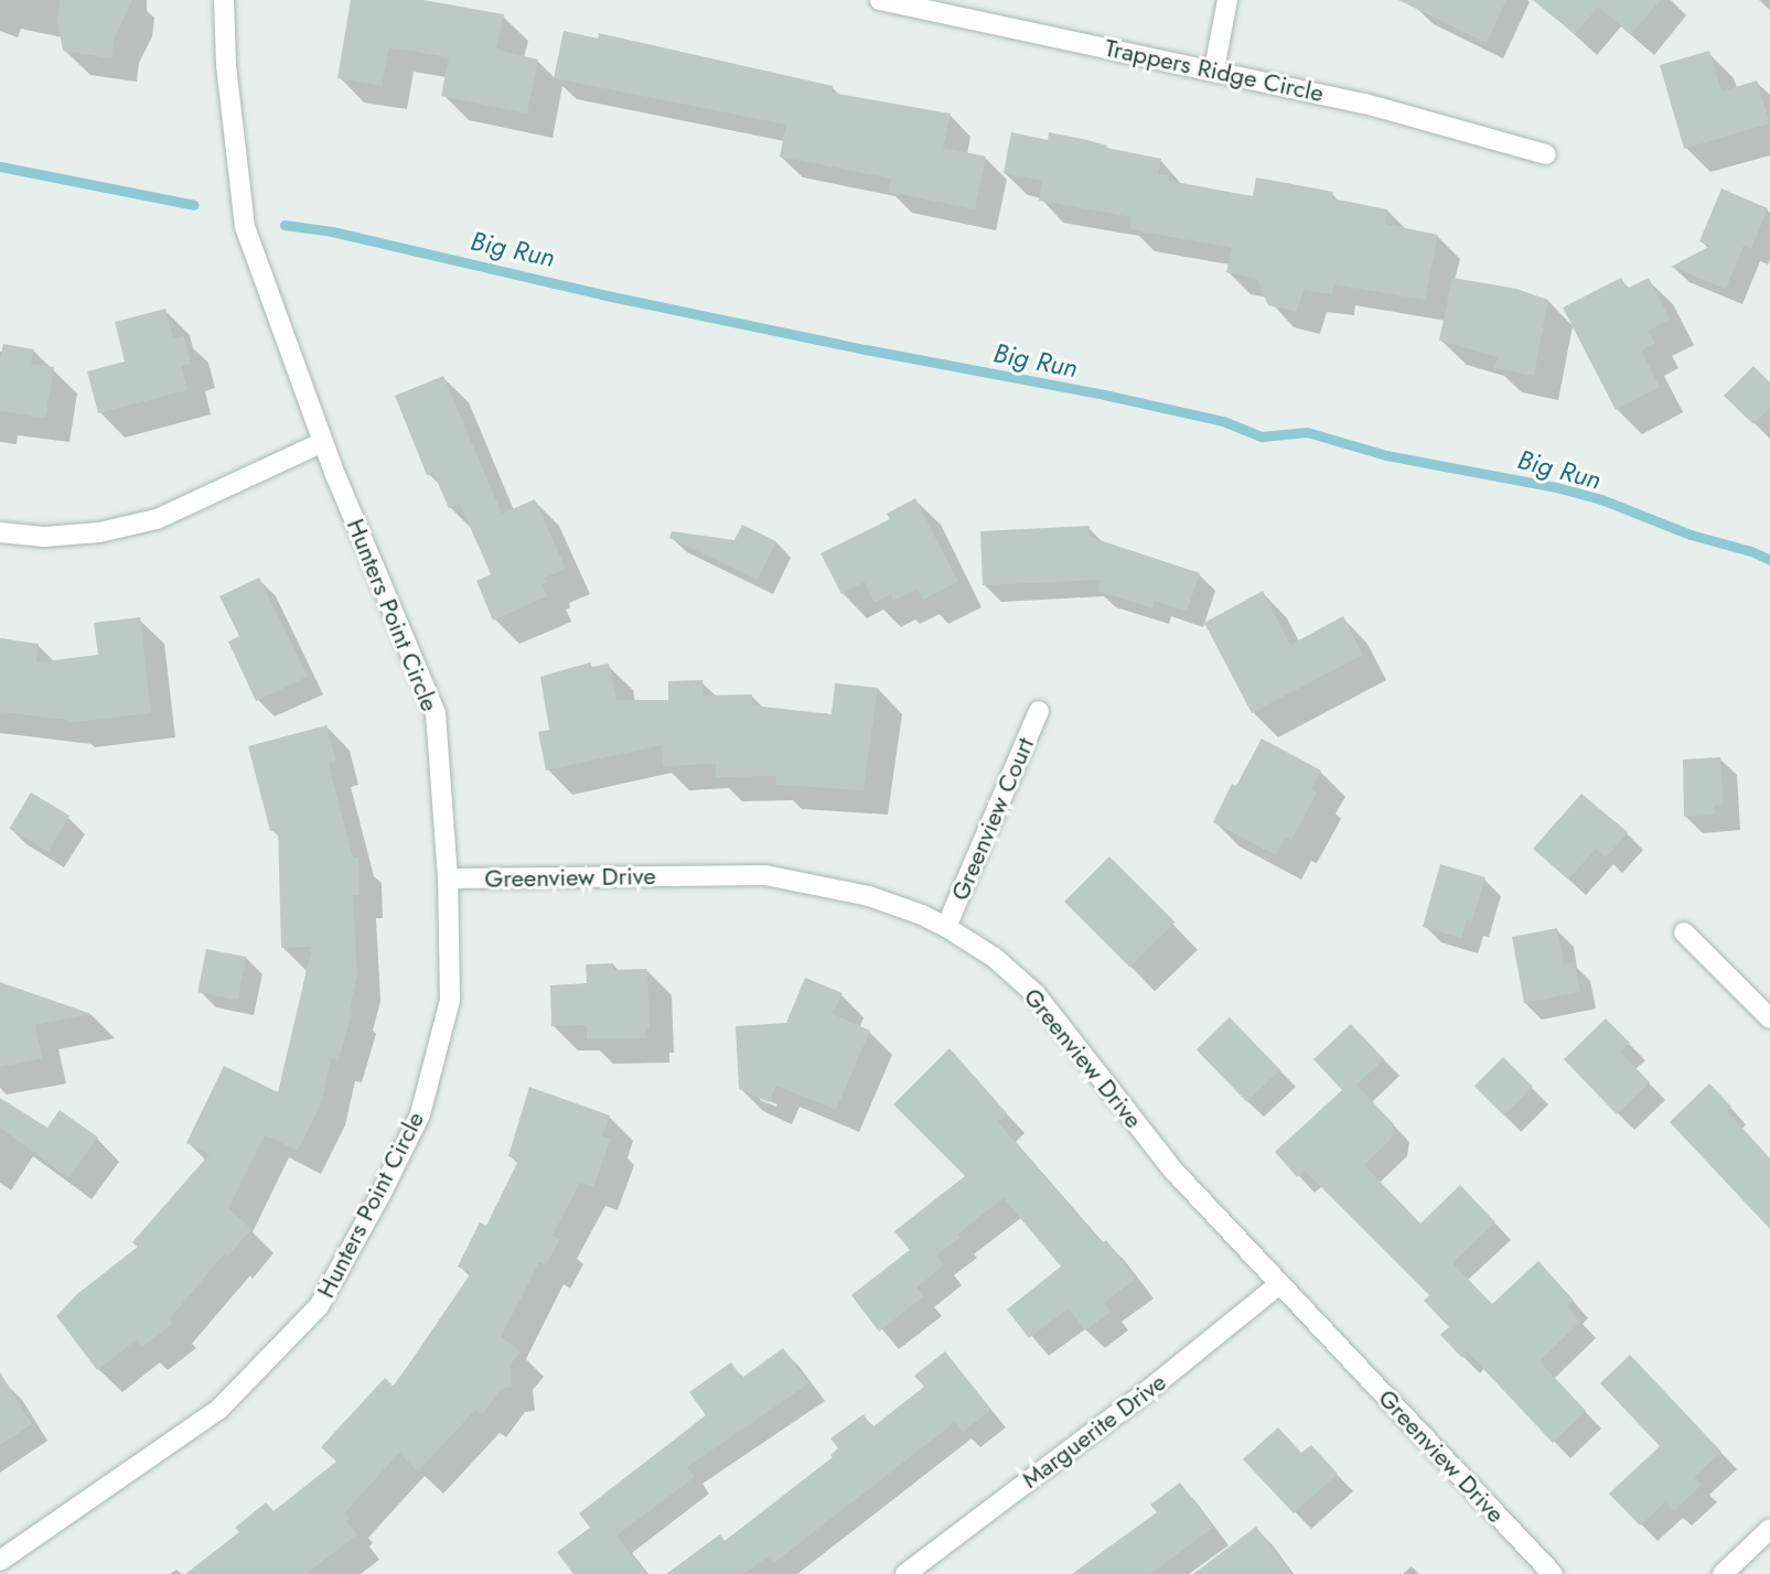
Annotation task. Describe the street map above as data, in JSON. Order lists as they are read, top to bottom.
{
  "streets": {
    "street": [
      "Trappers Ridge Circle",
      "Hunters Point Circle",
      "Greenview Court",
      "Greenview Drive",
      "Marguerite Drive"
    ]
  },
  "crossings": [
    ["Hunters Point Circle", "Greenview Drive"],
    ["Greenview Court", "Greenview Drive"],
    ["Greenview Drive", "Marguerite Drive"]
  ],
  "water": ["Big Run"]
}
